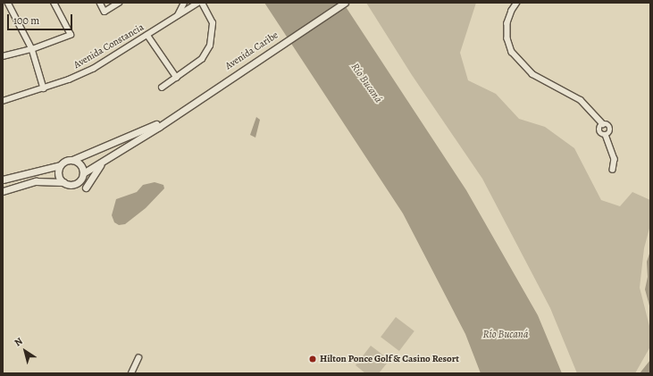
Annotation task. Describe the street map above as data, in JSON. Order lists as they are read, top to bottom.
{
  "streets": {
    "street": ["Avenida Constancia", "Avenida Caribe"]
  },
  "water": ["Río Bucaná"],
  "places": ["Hilton Ponce Golf & Casino Resort"],
  "scale_bar": "100 m",
  "north": "top left"
}
